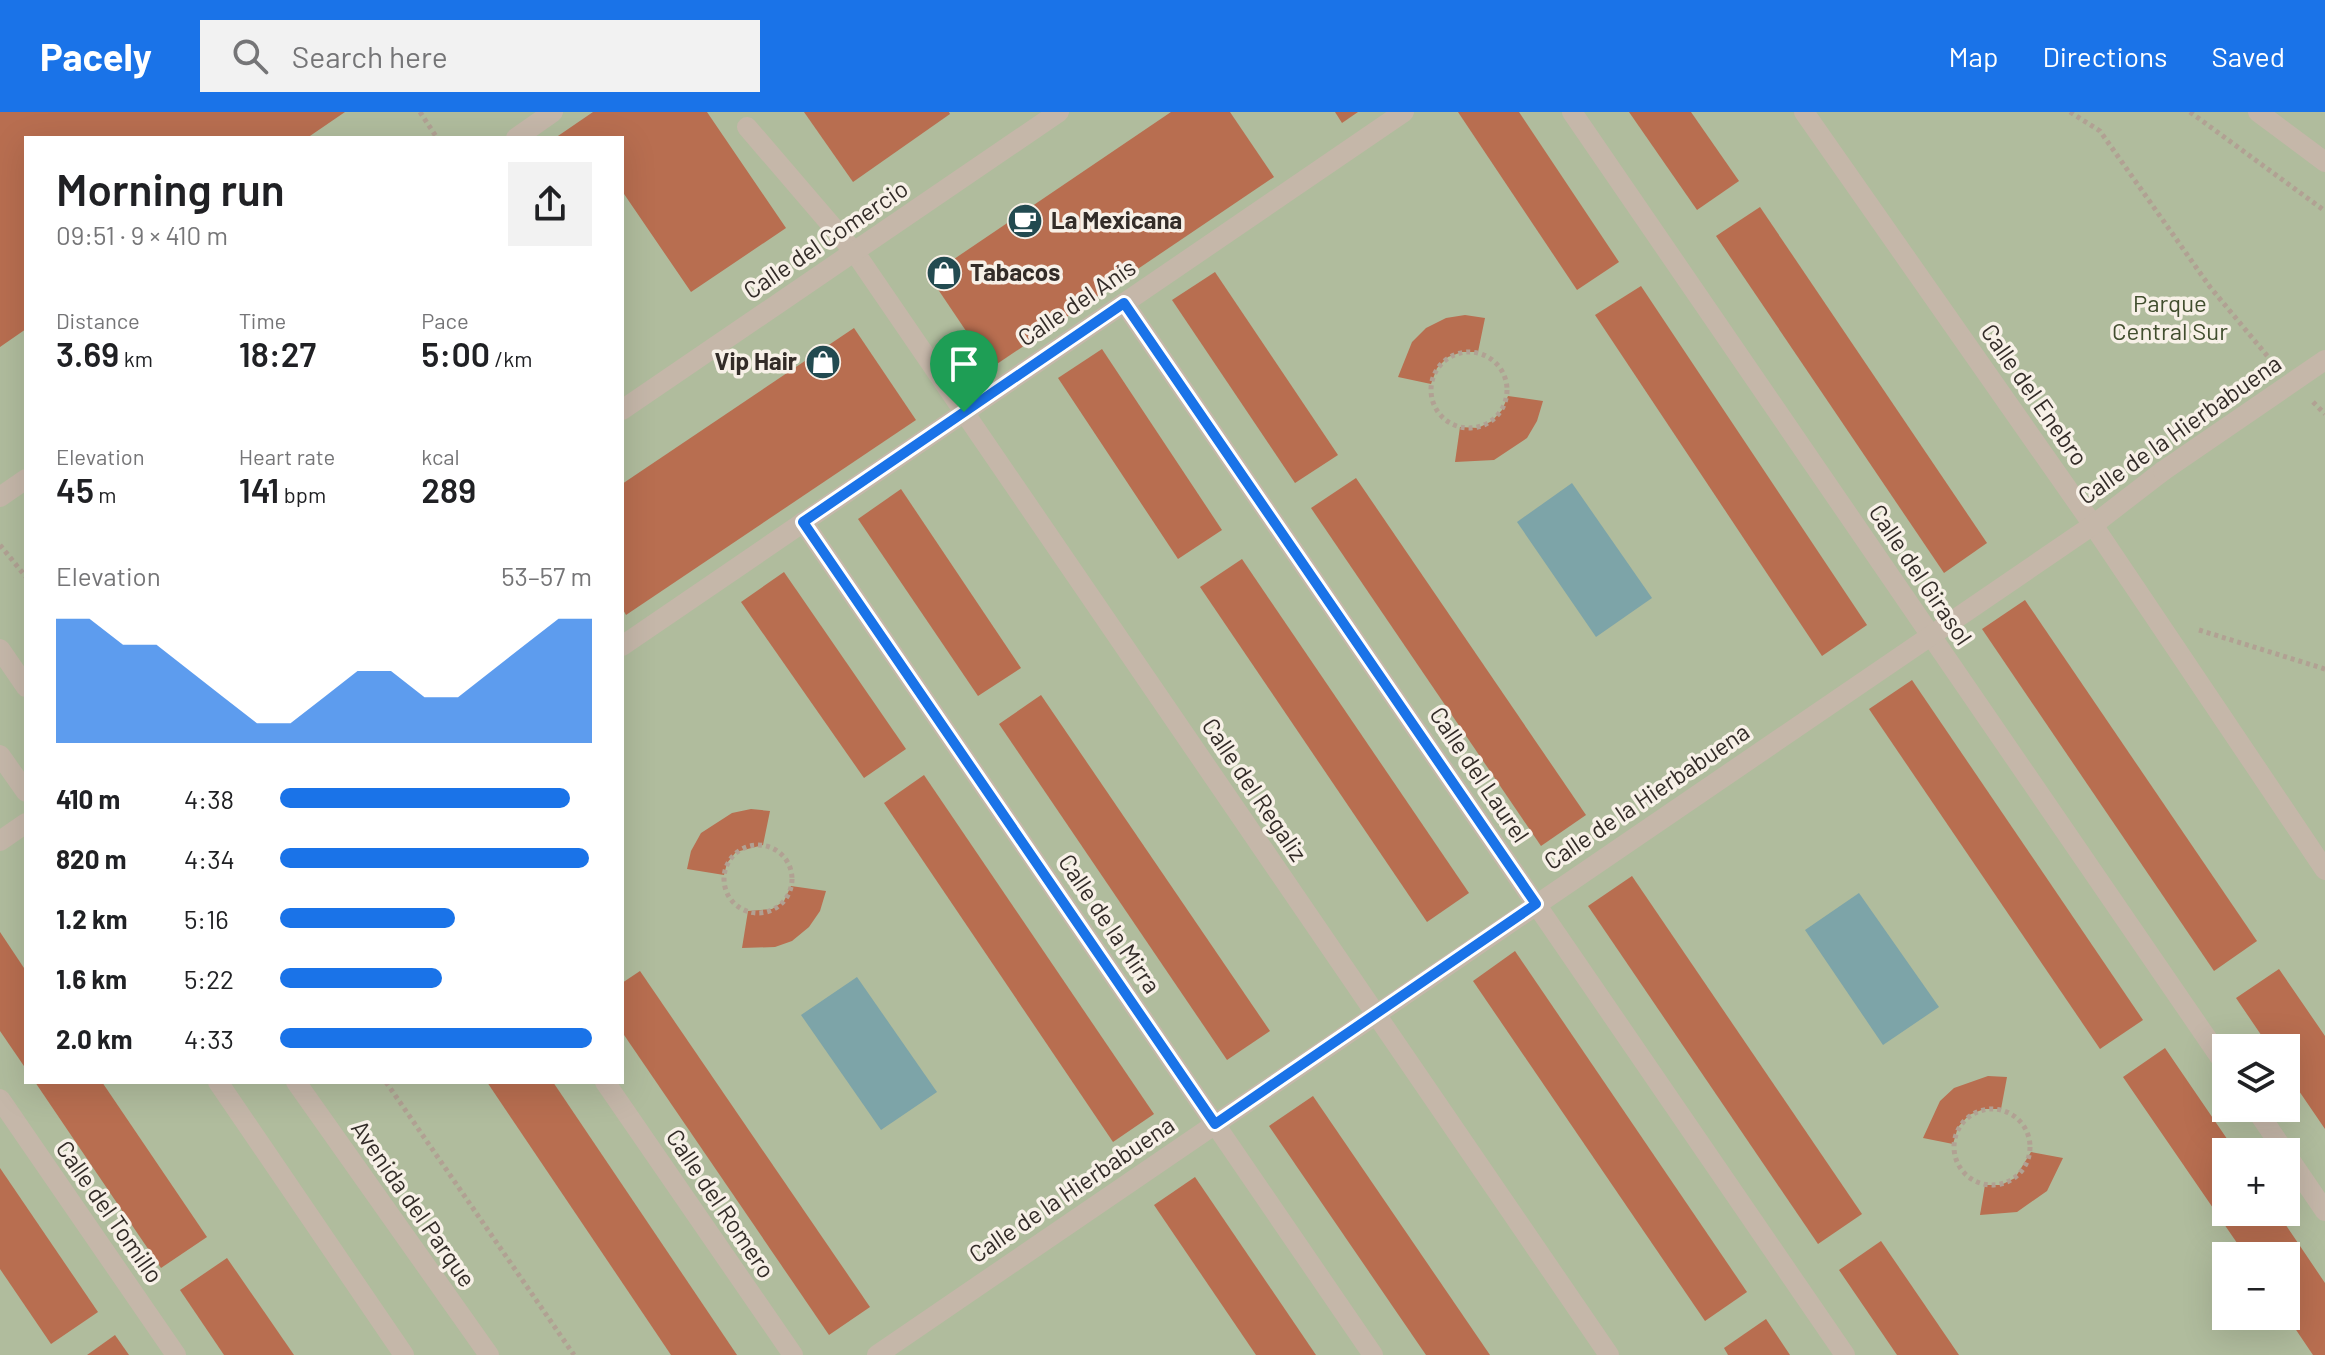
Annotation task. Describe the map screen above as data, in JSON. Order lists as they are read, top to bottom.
{
  "streets": {
    "street": [
      "Calle del Comercio",
      "Calle del Anís",
      "Calle del Enebro",
      "Calle de la Hierbabuena",
      "Calle del Girasol",
      "Calle del Laurel",
      "Calle del Regaliz",
      "Calle de la Mirra",
      "Avenida del Parque",
      "Calle del Romero",
      "Calle del Tomillo"
    ]
  },
  "crossings": [
    ["Calle del Comercio", "Calle del Regaliz"],
    ["Calle del Anís", "Calle del Laurel"],
    ["Calle del Anís", "Calle del Regaliz"],
    ["Calle del Anís", "Calle de la Mirra"],
    ["Calle del Enebro", "Calle de la Hierbabuena"],
    ["Calle de la Hierbabuena", "Calle del Girasol"],
    ["Calle de la Hierbabuena", "Calle del Laurel"],
    ["Calle de la Hierbabuena", "Calle del Regaliz"],
    ["Calle de la Hierbabuena", "Calle de la Mirra"]
  ],
  "parks": ["Parque Central Sur"],
  "places": {
    "cafe": ["La Mexicana"],
    "shop": ["Tabacos", "Vip Hair"]
  },
  "page": {
    "header": "Pacely",
    "search": "Search here",
    "nav": ["Map", "Directions", "Saved"],
    "heading": ["Morning run", "09:51 · 9 × 410 m"],
    "stats": [
      ["Distance", "3.69 km"],
      ["Time", "18:27"],
      ["Pace", "5:00 /km"],
      ["Elevation", "45 m"],
      ["Heart rate", "141 bpm"],
      ["kcal", "289"]
    ],
    "chart": ["Elevation", "53–57 m"],
    "list": [
      {
        "name": "410 m",
        "note": "4:38"
      },
      {
        "name": "820 m",
        "note": "4:34"
      },
      {
        "name": "1.2 km",
        "note": "5:16"
      },
      {
        "name": "1.6 km",
        "note": "5:22"
      },
      {
        "name": "2.0 km",
        "note": "4:33"
      }
    ],
    "map_buttons": ["+", "−"]
  }
}
